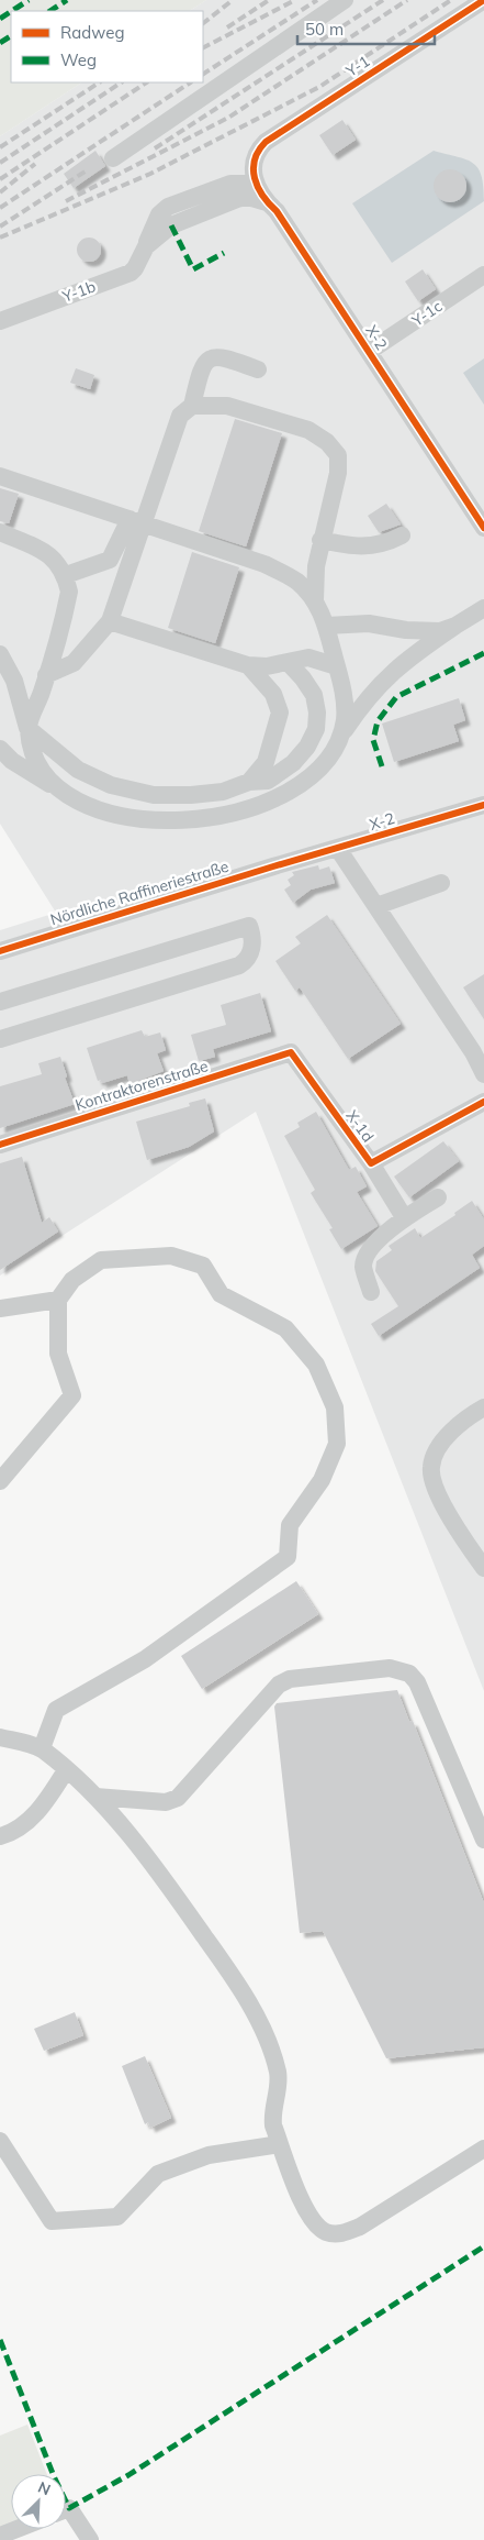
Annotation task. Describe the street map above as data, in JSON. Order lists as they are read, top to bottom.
{
  "streets": {
    "street": [
      "Y-1",
      "Y-1b",
      "Y-1c",
      "X-2",
      "Nördliche Raffineriestraße",
      "Kontraktorenstraße",
      "X-1d"
    ]
  },
  "crossings": [
    ["Y-1", "Y-1b"],
    ["Y-1", "X-2"],
    ["Y-1b", "X-2"],
    ["Y-1c", "X-2"],
    ["X-2", "Nördliche Raffineriestraße"],
    ["Kontraktorenstraße", "X-1d"]
  ],
  "legend": ["Radweg", "Weg"],
  "scale_bar": "50 m",
  "north": "top right"
}
